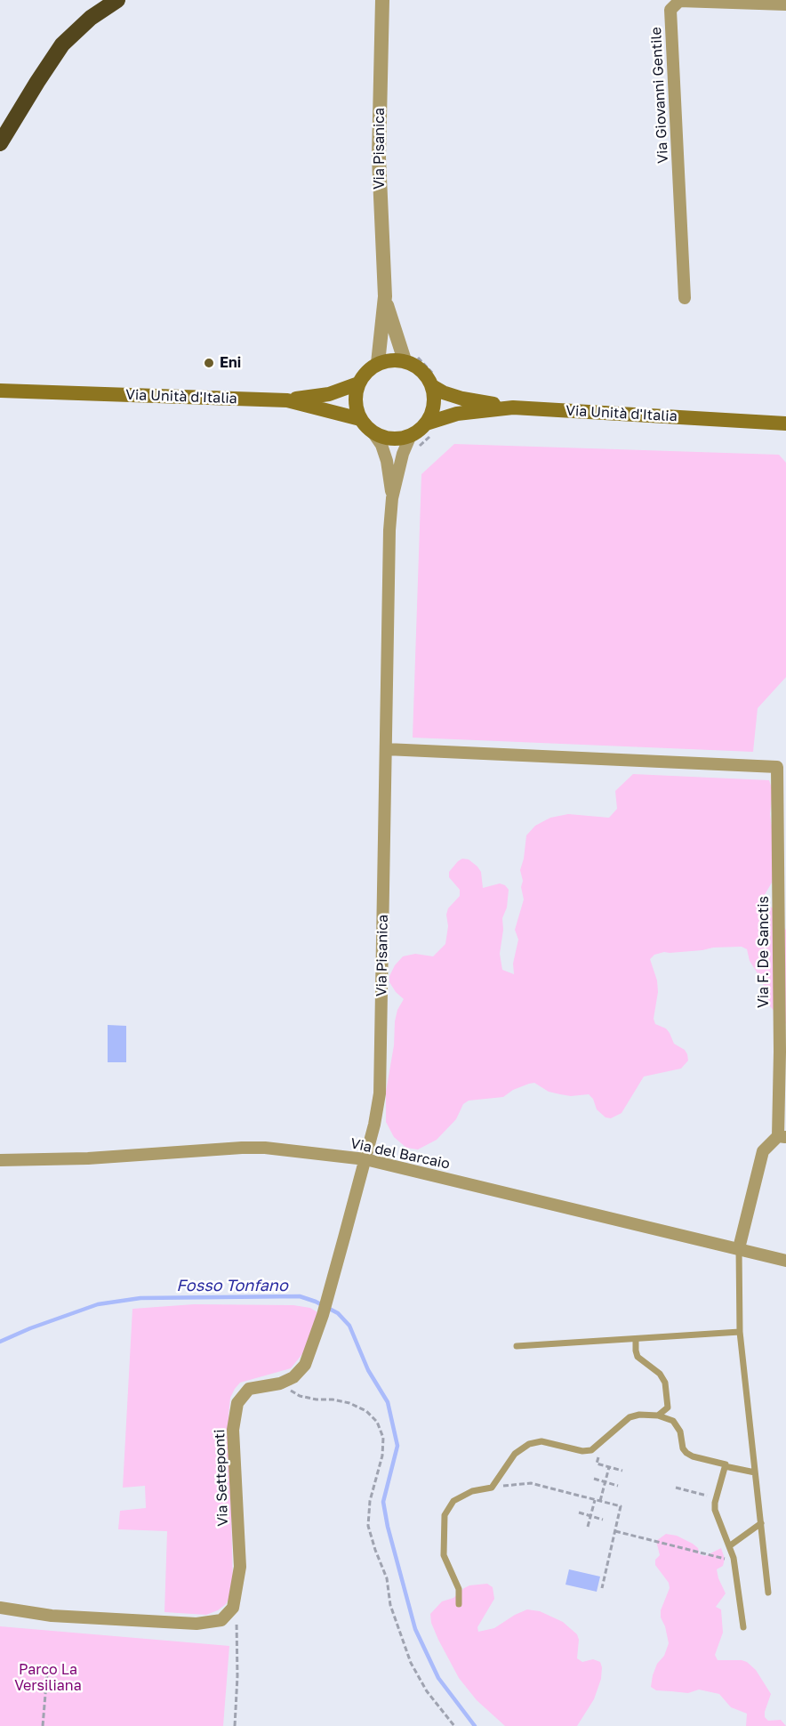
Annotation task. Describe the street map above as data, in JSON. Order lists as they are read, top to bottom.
{
  "streets": {
    "main road": ["Via Unità d'Italia"],
    "street": [
      "Via Giovanni Gentile",
      "Via Pisanica",
      "Via F. De Sanctis",
      "Via del Barcaio",
      "Via Setteponti"
    ]
  },
  "crossings": [
    ["Via Pisanica", "Via Unità d'Italia"],
    ["Via Pisanica", "Via F. De Sanctis"],
    ["Via Pisanica", "Via del Barcaio"],
    ["Via Pisanica", "Via Setteponti"],
    ["Via F. De Sanctis", "Via del Barcaio"],
    ["Via del Barcaio", "Via Setteponti"]
  ],
  "water": ["Fosso Tonfano"],
  "parks": ["Parco La Versiliana"],
  "places": ["Eni"]
}
